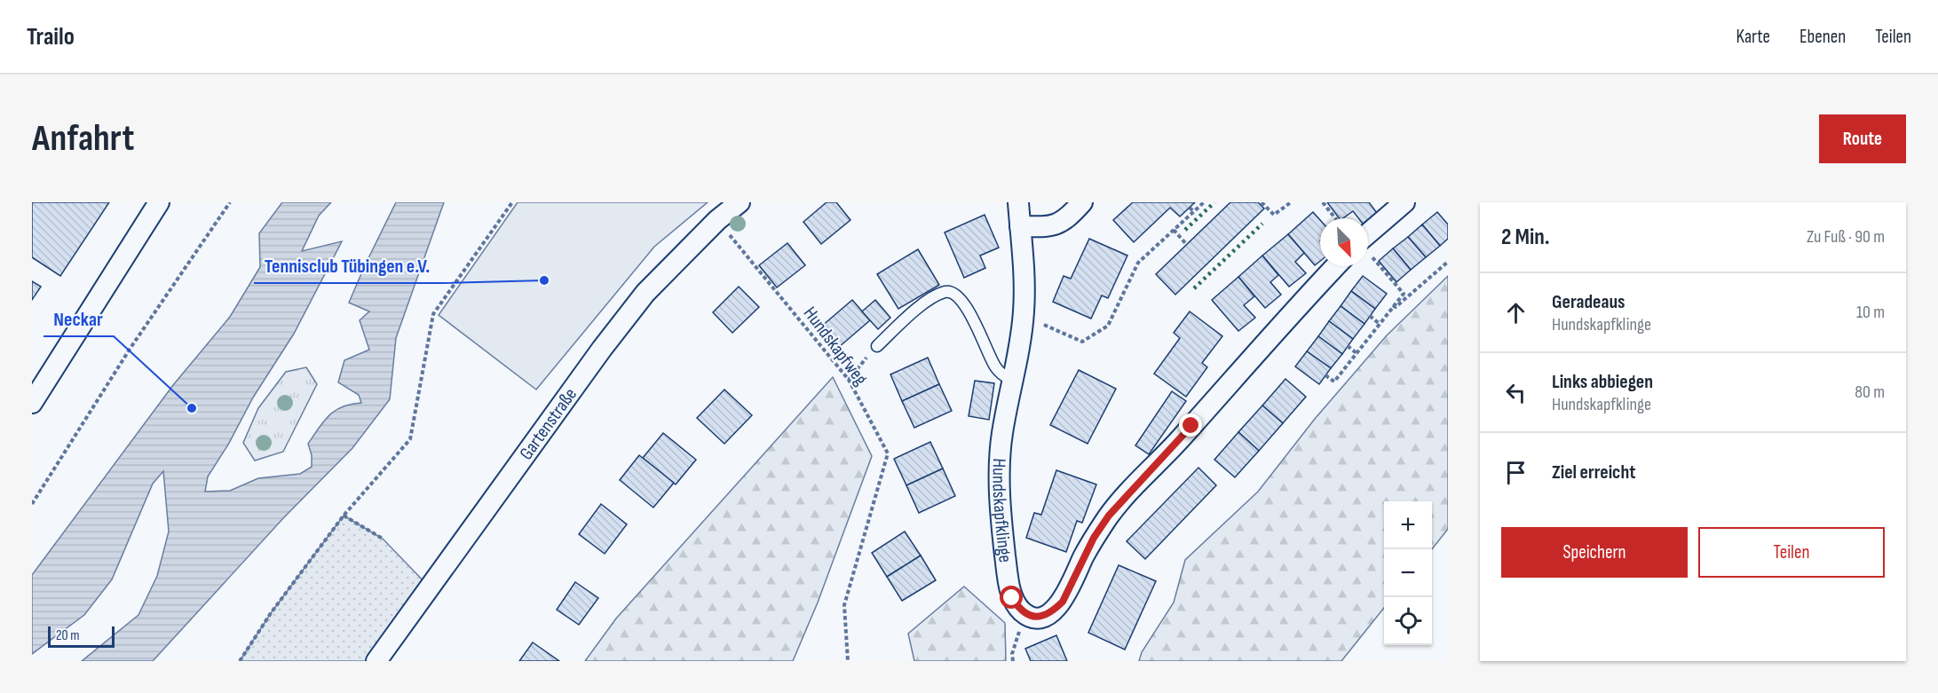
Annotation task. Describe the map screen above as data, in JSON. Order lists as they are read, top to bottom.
{
  "streets": {
    "street": ["Gartenstraße", "Hundskapfklinge"],
    "path": ["Hundskapfweg"]
  },
  "crossings": [
    ["Hundskapfweg", "Gartenstraße"]
  ],
  "places": ["Tennisclub Tübingen e.V.", "Neckar"],
  "scale_bar": "20 m",
  "north": "bottom right",
  "page": {
    "header": "Trailo",
    "nav": ["Karte", "Ebenen", "Teilen"],
    "buttons": [
      "Route",
      ["Speichern", "Teilen"]
    ],
    "title": "Anfahrt",
    "heading": ["2 Min.", "Zu Fuß · 90 m"],
    "list": [
      ["Geradeaus", "Hundskapfklinge", "10 m"],
      ["Links abbiegen", "Hundskapfklinge", "80 m"],
      "Ziel erreicht"
    ],
    "map_buttons": ["+", "−"],
    "scale": "20 m"
  }
}
